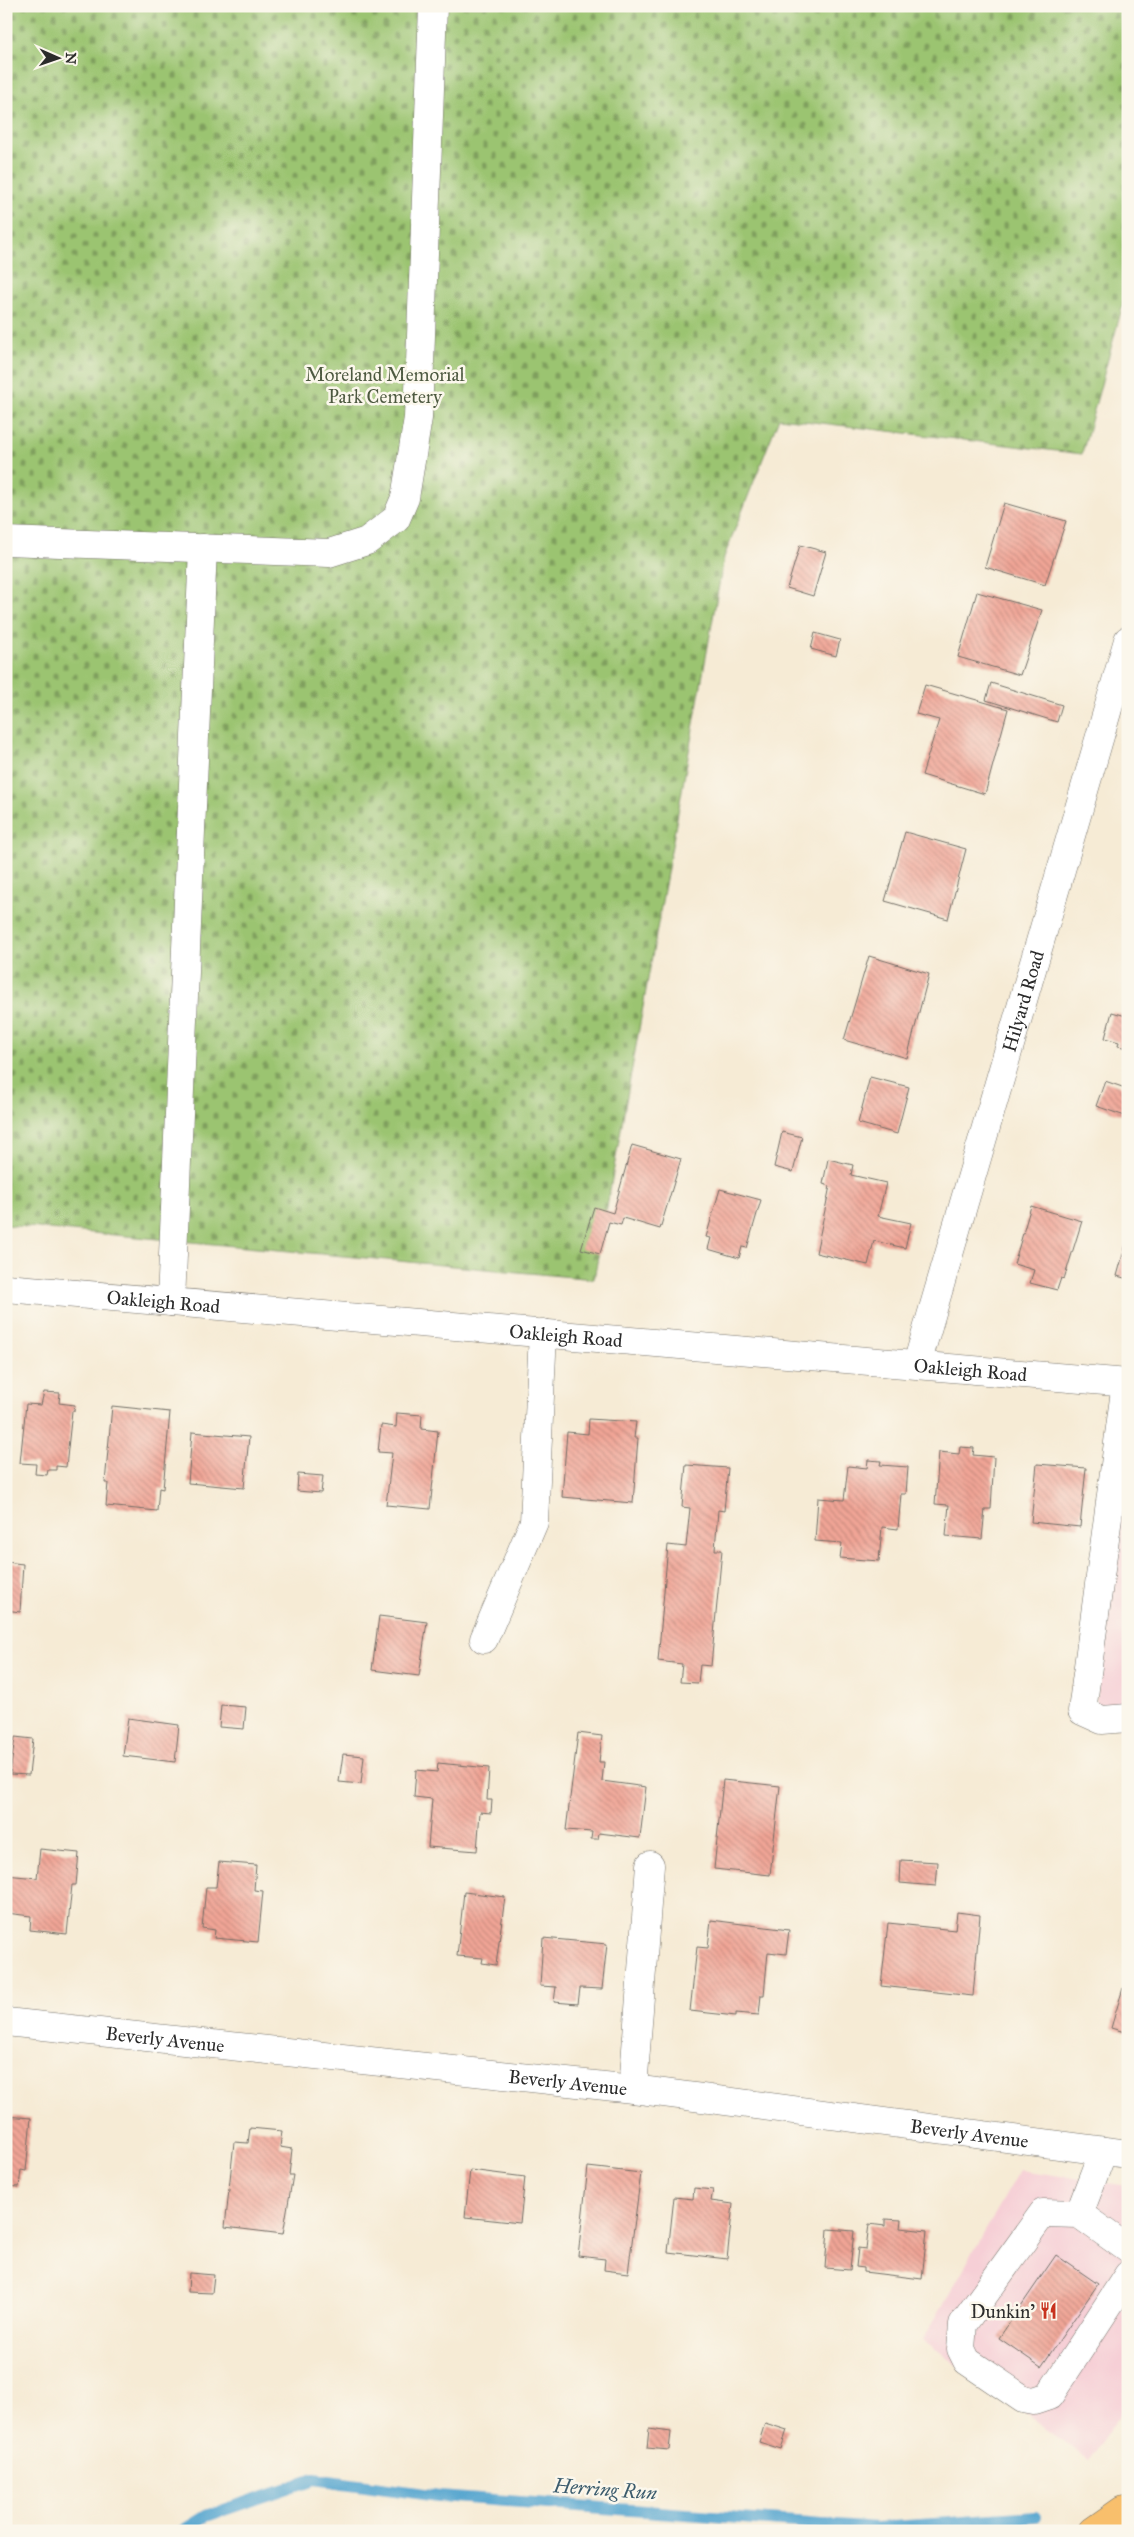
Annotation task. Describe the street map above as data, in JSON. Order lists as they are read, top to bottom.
{
  "streets": {
    "street": ["Hilyard Road", "Oakleigh Road", "Beverly Avenue"]
  },
  "crossings": [
    ["Hilyard Road", "Oakleigh Road"]
  ],
  "water": ["Herring Run"],
  "parks": ["Moreland Memorial Park Cemetery"],
  "places": {
    "restaurant": ["Dunkin'"]
  },
  "north": "right"
}
